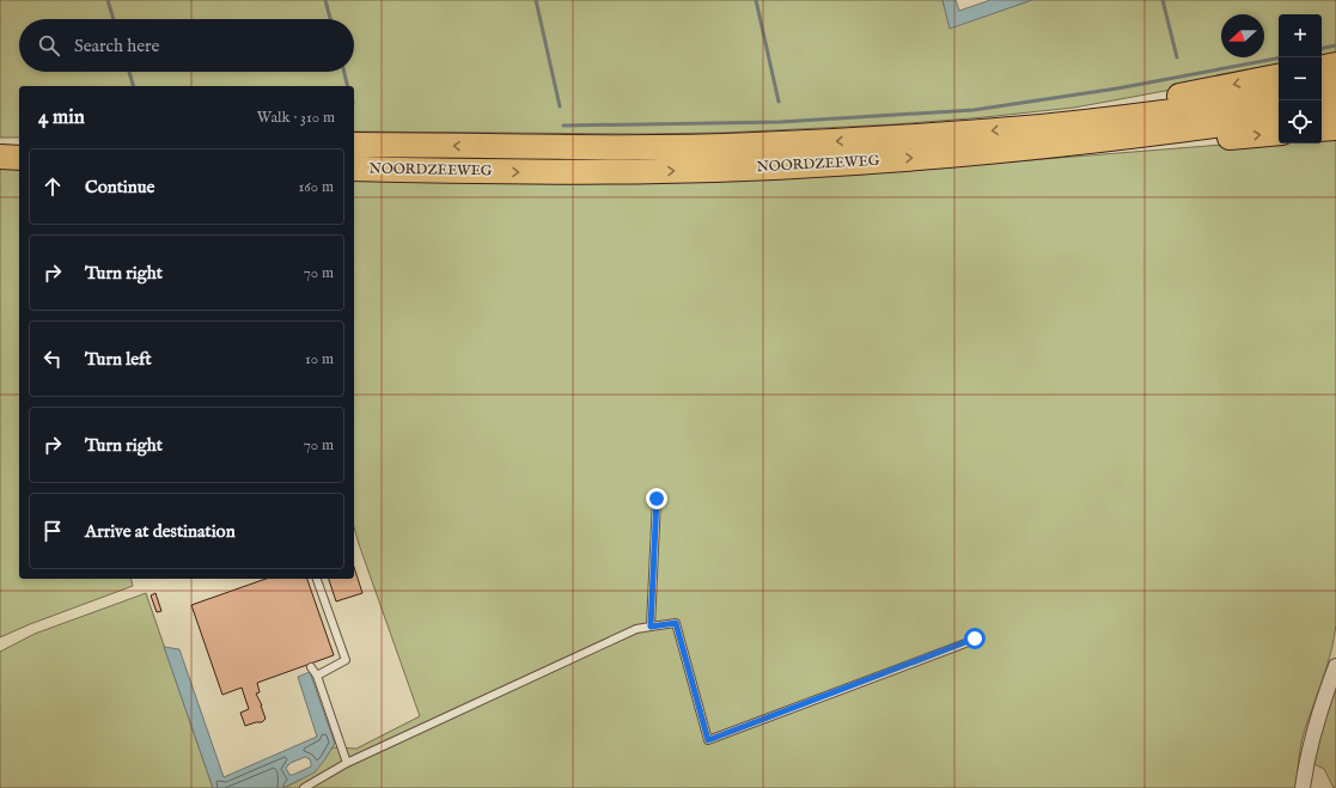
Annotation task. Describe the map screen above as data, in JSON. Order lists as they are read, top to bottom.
{
  "streets": {
    "highway": ["NOORDZEEWEG"]
  },
  "north": "left",
  "page": {
    "map_buttons": ["+", "−"],
    "search": "Search here",
    "heading": ["4 min", "Walk · 310 m"],
    "list": [
      ["Continue", "160 m"],
      ["Turn right", "70 m"],
      ["Turn left", "10 m"],
      ["Turn right", "70 m"],
      "Arrive at destination"
    ]
  }
}
